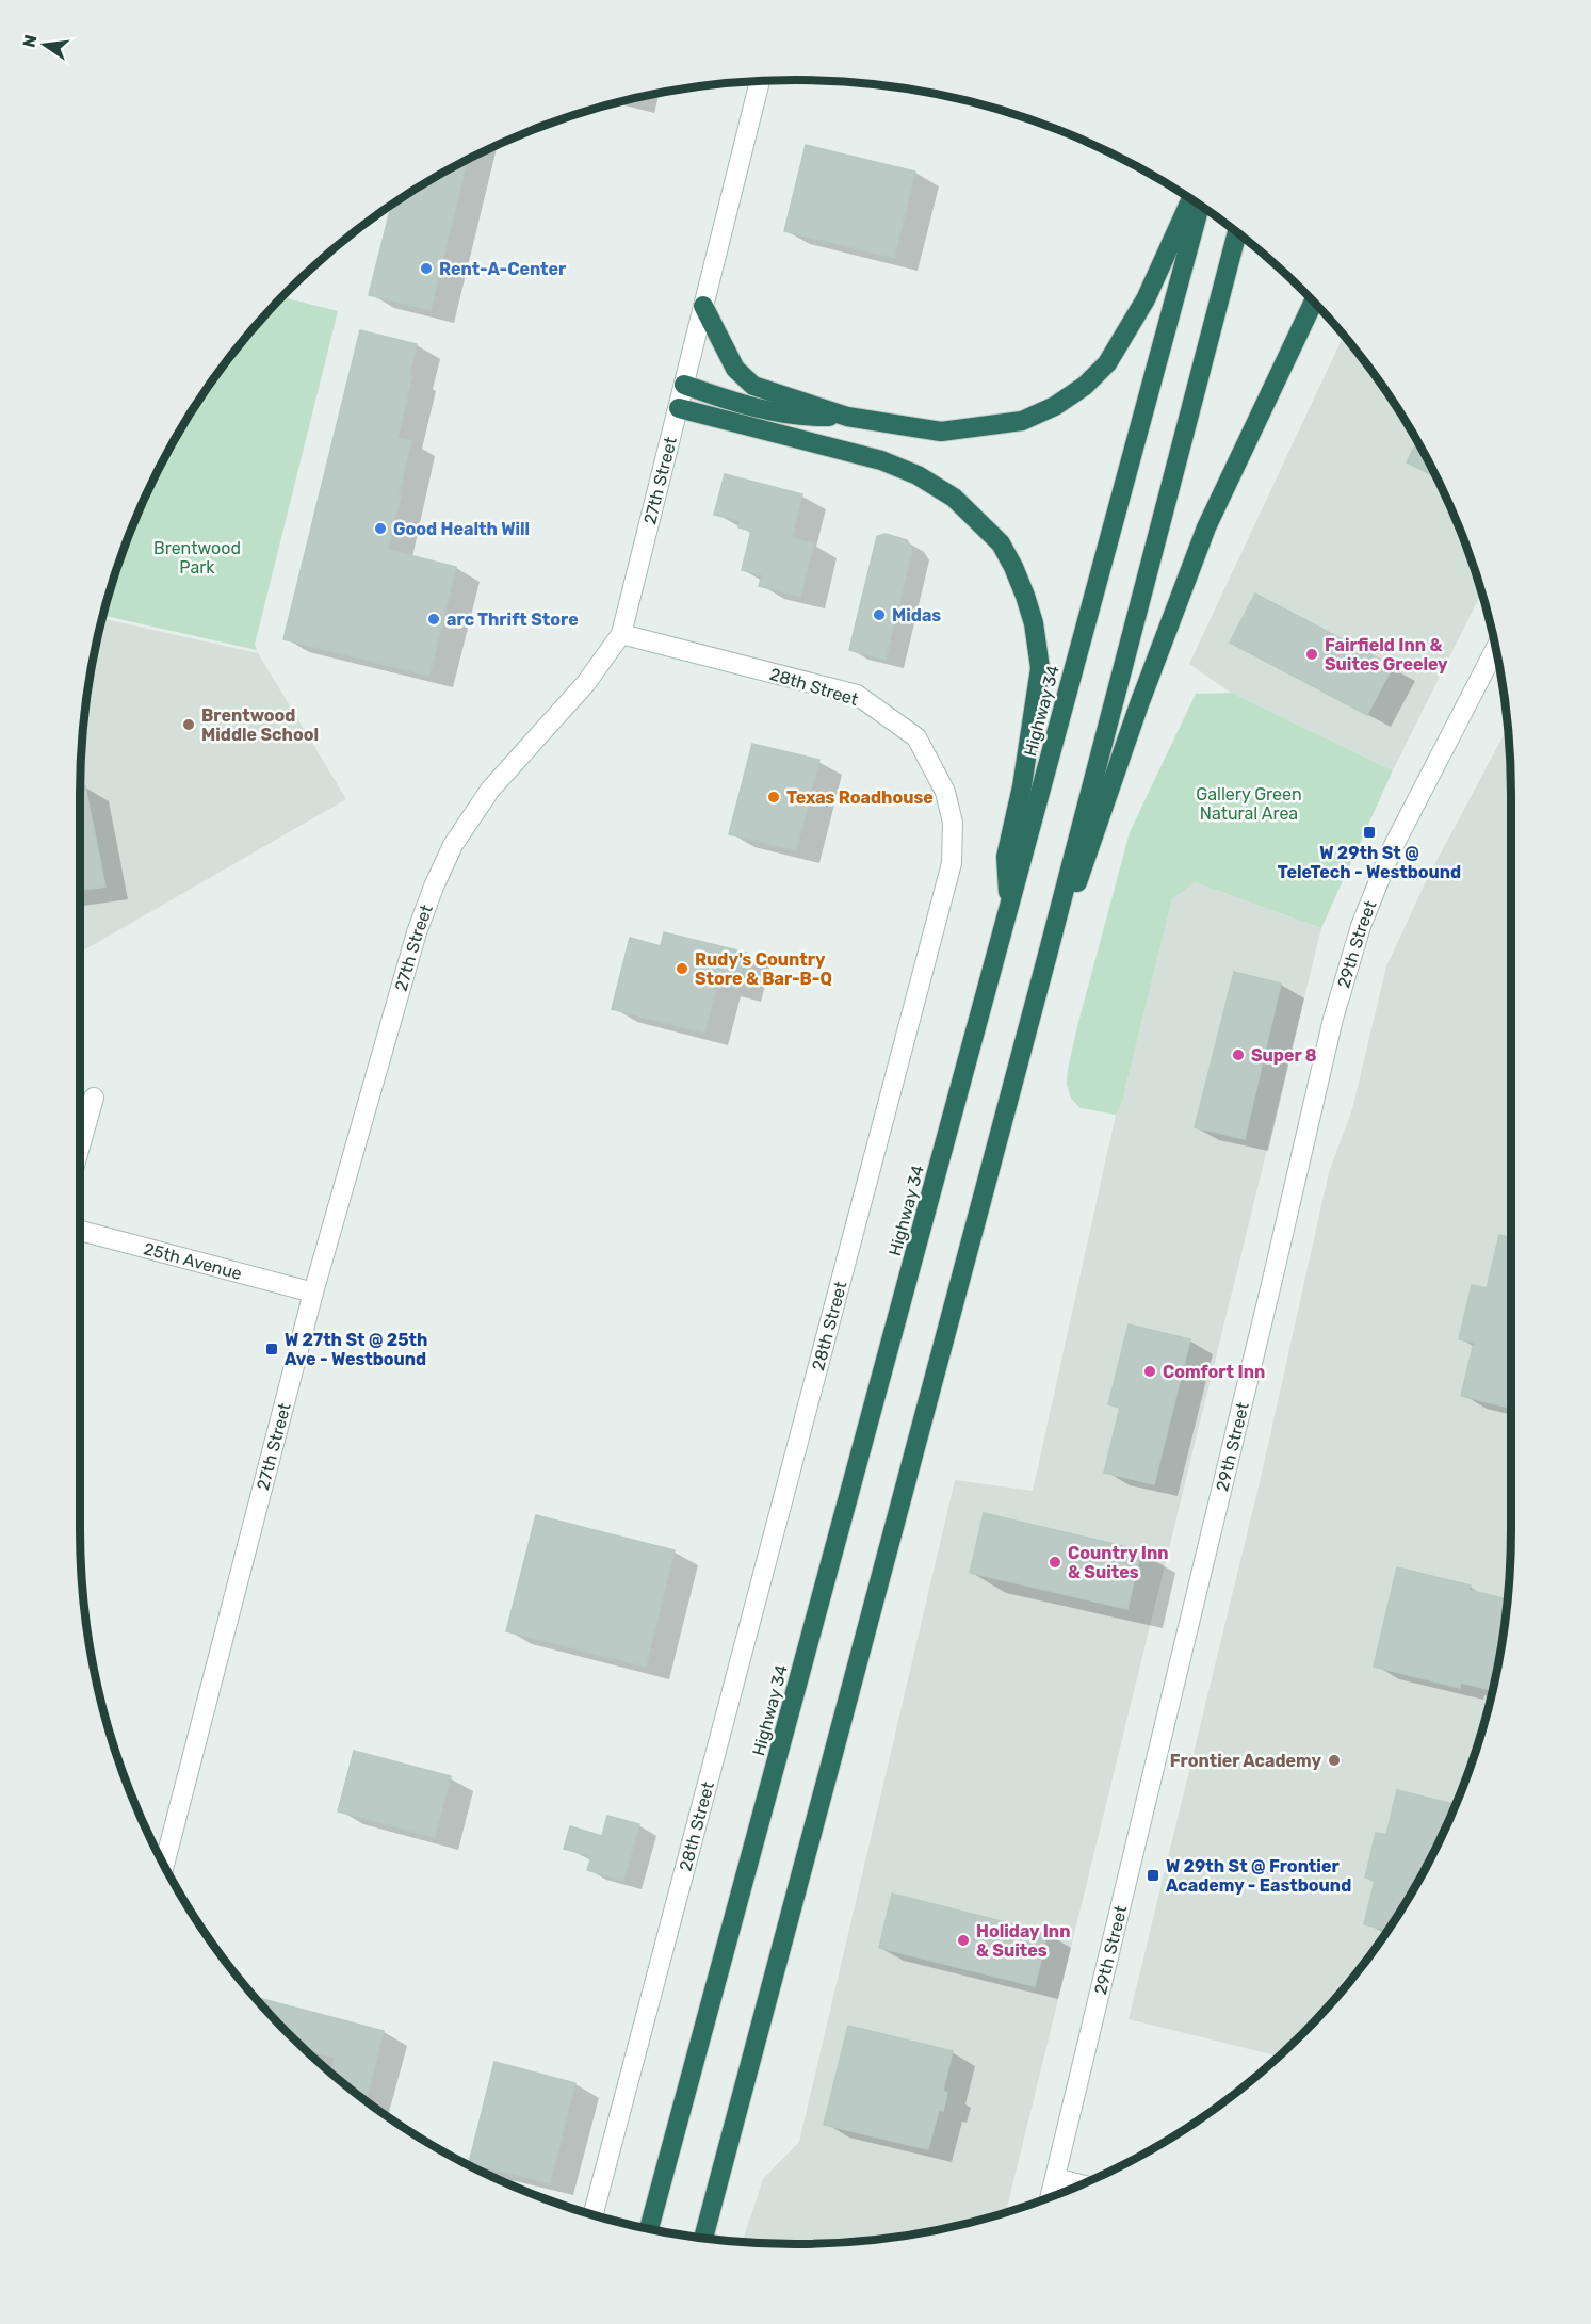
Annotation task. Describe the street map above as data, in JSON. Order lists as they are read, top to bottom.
{
  "streets": {
    "highway": ["Highway 34"],
    "street": [
      "27th Street",
      "28th Street",
      "29th Street",
      "25th Avenue"
    ]
  },
  "crossings": [
    ["27th Street", "28th Street"],
    ["27th Street", "25th Avenue"]
  ],
  "parks": ["Brentwood Park", "Gallery Green Natural Area"],
  "places": {
    "other": [
      "Rent-A-Center",
      "Good Health Will",
      "Midas",
      "arc Thrift Store",
      "Fairfield Inn & Suites Greeley",
      "Brentwood Middle School",
      "Texas Roadhouse",
      "Rudy's Country Store & Bar-B-Q",
      "Super 8",
      "Comfort Inn",
      "Country Inn & Suites",
      "Frontier Academy",
      "Holiday Inn & Suites"
    ],
    "transit": ["W 29th St @ TeleTech - Westbound", "W 27th St @ 25th Ave - Westbound", "W 29th St @ Frontier Academy - Eastbound"]
  },
  "north": "left"
}
